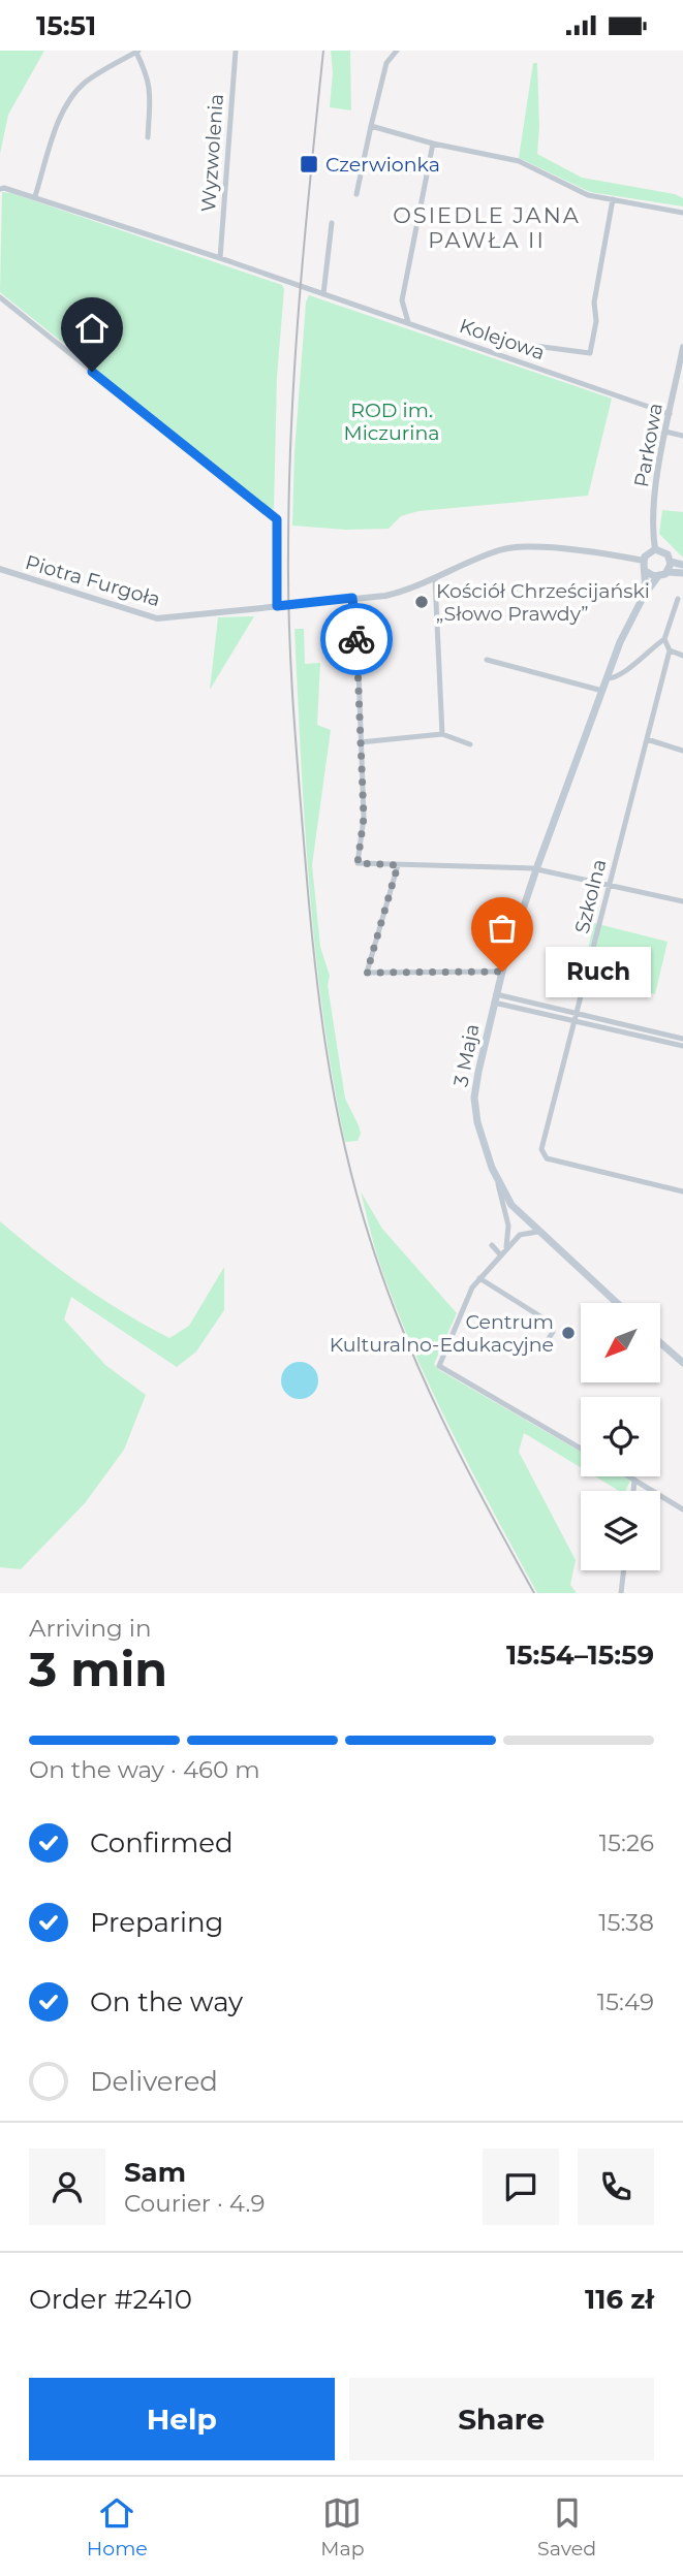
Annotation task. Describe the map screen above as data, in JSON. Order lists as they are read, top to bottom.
{
  "streets": {
    "main road": ["3 Maja"],
    "street": [
      "Wyzwolenia",
      "Kolejowa",
      "Parkowa",
      "Piotra Furgoła",
      "Szkolna"
    ]
  },
  "crossings": [
    ["Wyzwolenia", "Kolejowa"],
    ["Kolejowa", "Parkowa"],
    ["Parkowa", "Piotra Furgoła"],
    ["Parkowa", "3 Maja"],
    ["Piotra Furgoła", "3 Maja"]
  ],
  "districts": ["OSIEDLE JANA PAWŁA II"],
  "parks": ["ROD im. Miczurina"],
  "places": {
    "transit": ["Czerwionka"],
    "other": ["Kościół Chrześcijański „Słowo Prawdy”", "Ruch", "Centrum Kulturalno-Edukacyjne"]
  },
  "north": "bottom left",
  "page": {
    "status": "15:51",
    "bubble": "Ruch",
    "heading": ["3 min", "Arriving in", "15:54–15:59"],
    "panel": [
      "Sam",
      "Courier · 4.9",
      "Order #2410",
      "116 zł"
    ],
    "bar": "On the way · 460 m",
    "list": [
      ["Confirmed", "15:26"],
      ["Preparing", "15:38"],
      ["On the way", "15:49"],
      "Delivered"
    ],
    "buttons": ["Help", "Share"],
    "tabs": ["Home", "Map", "Saved"]
  }
}
